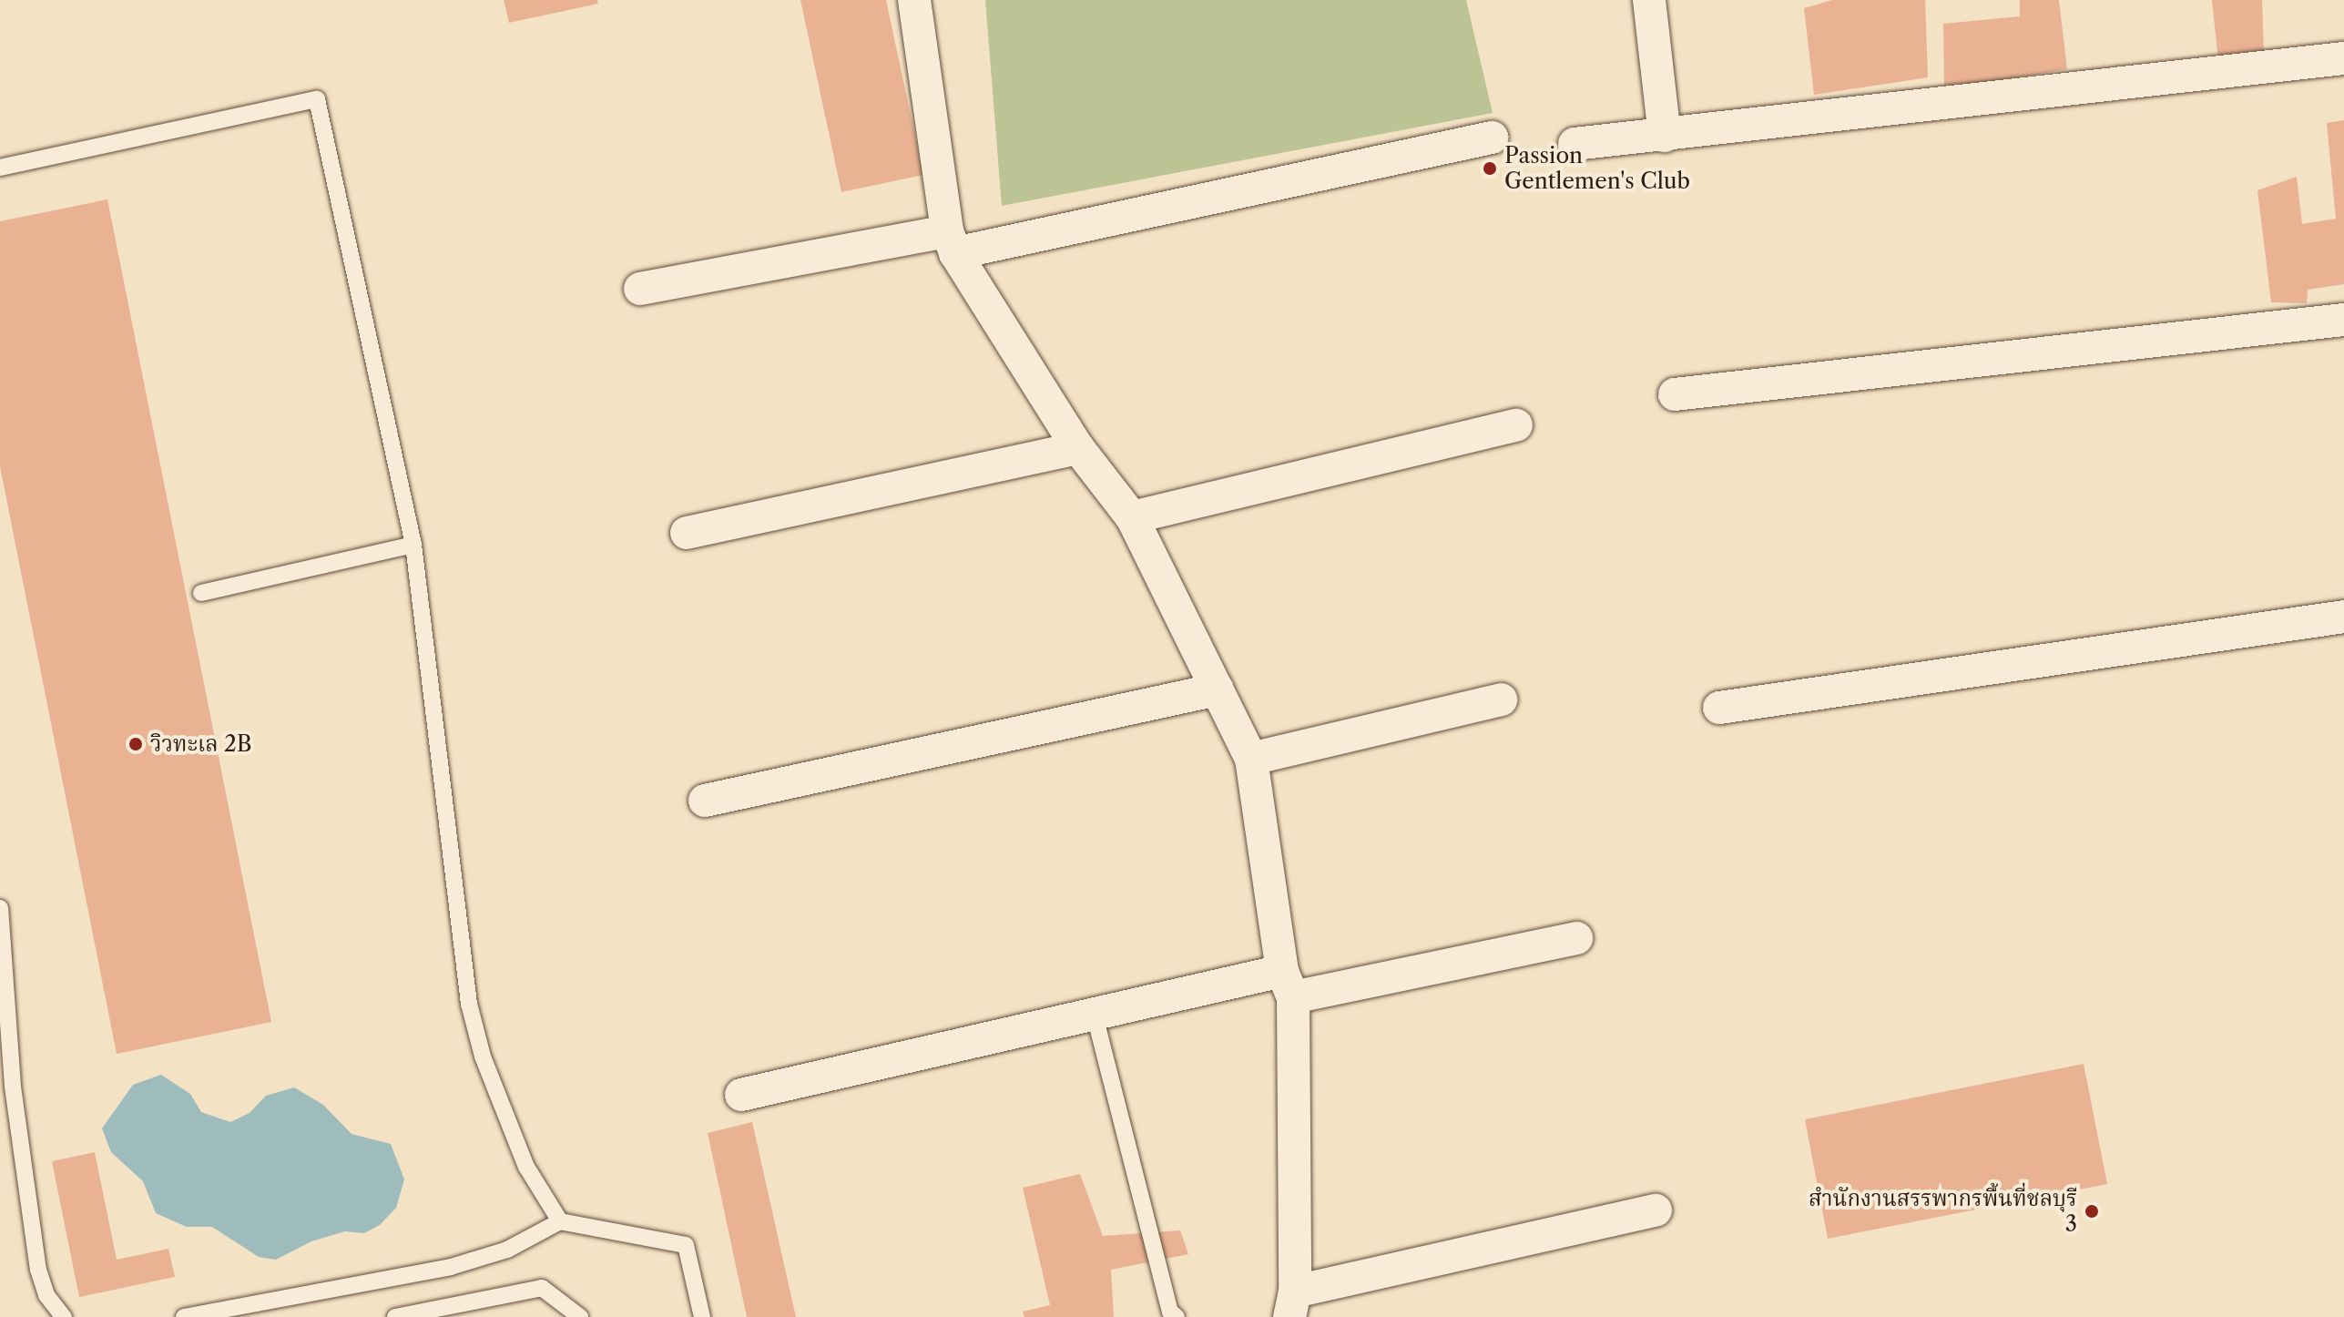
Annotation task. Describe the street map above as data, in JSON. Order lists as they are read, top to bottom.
{
  "places": ["Passion Gentlemen's Club", "วิวทะเล 2B", "สำนักงานสรรพากรพื้นที่ชลบุรี 3"]
}
